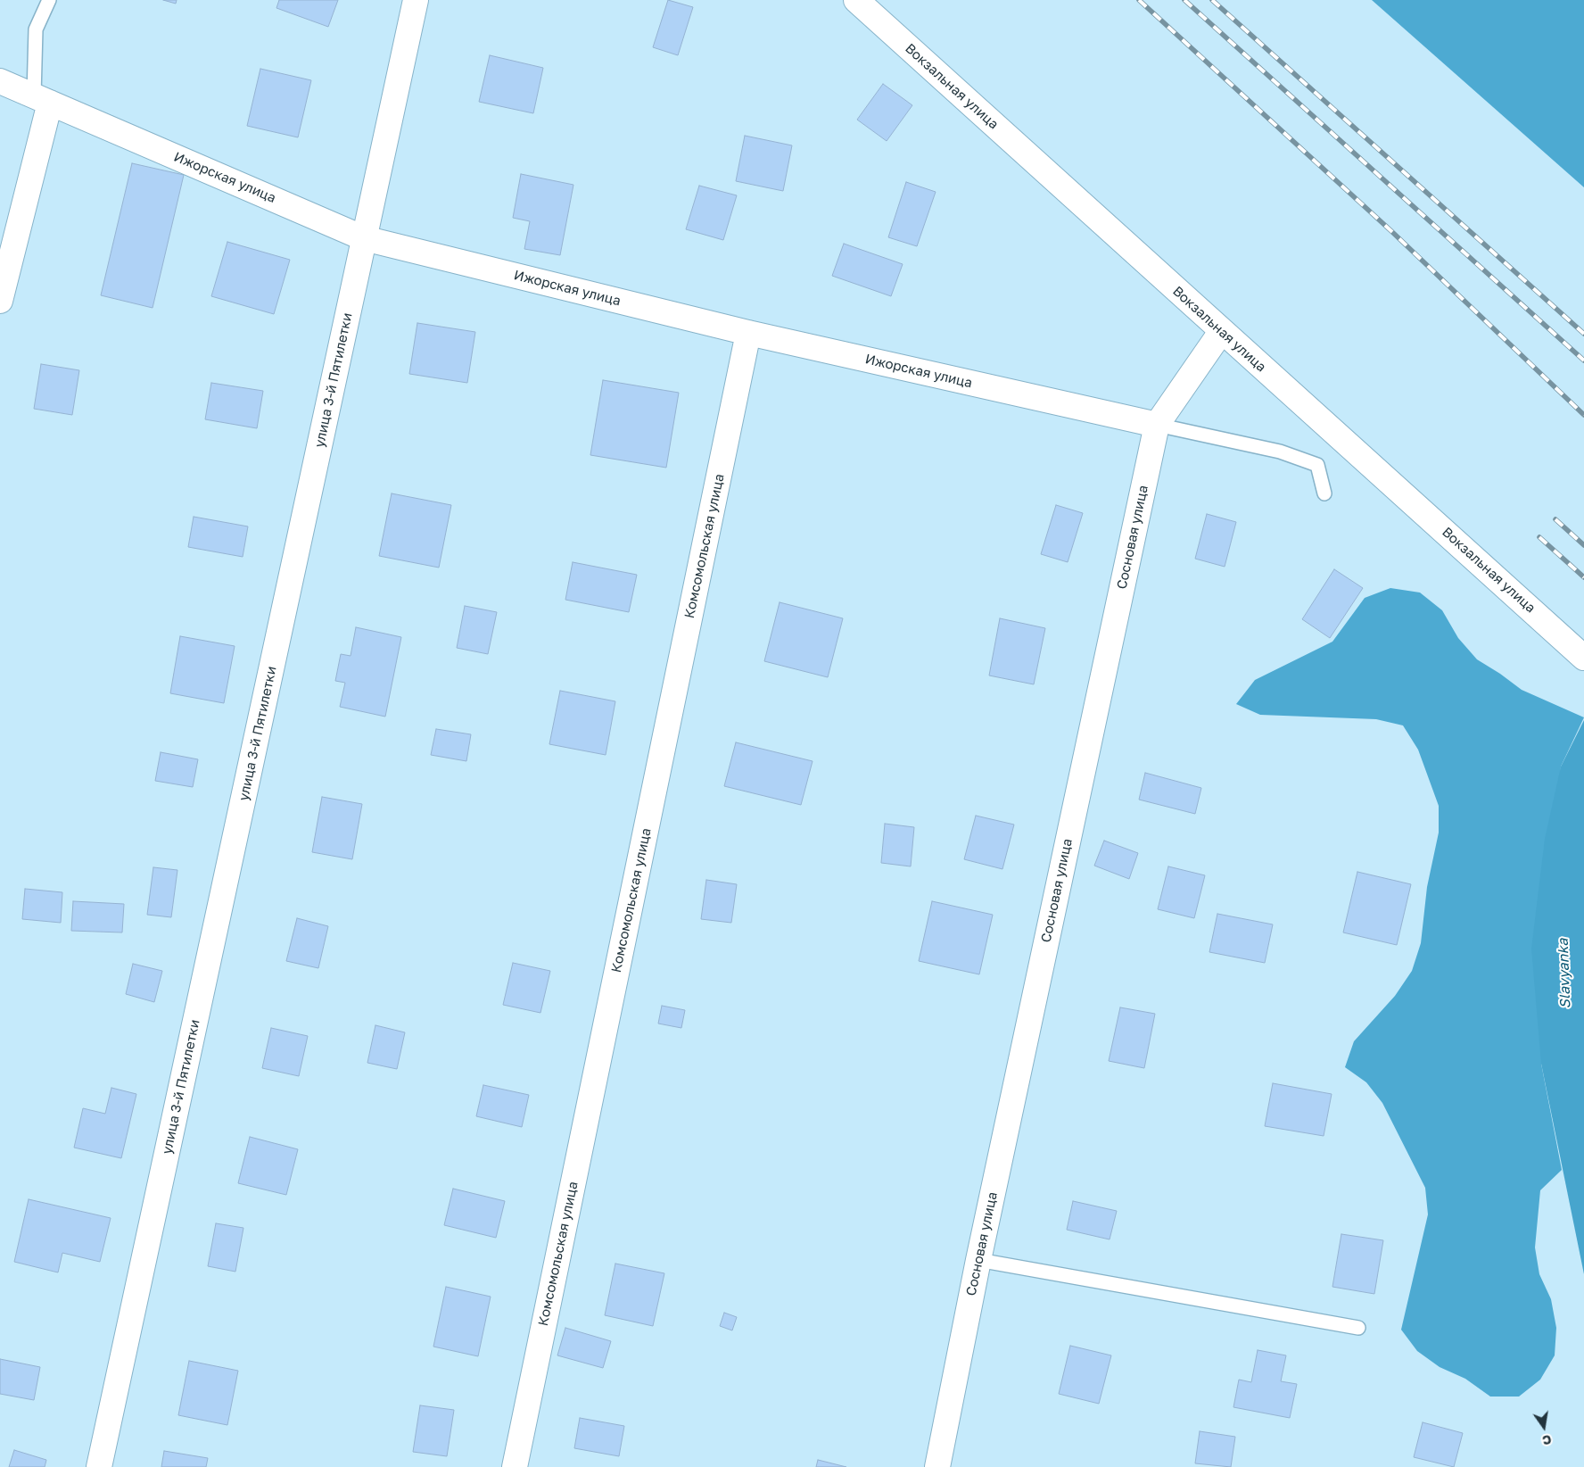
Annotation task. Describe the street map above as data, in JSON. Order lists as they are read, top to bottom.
{
  "streets": {
    "street": [
      "Вокзальная улица",
      "Ижорская улица",
      "улица 3-й Пятилетки",
      "Сосновая улица",
      "Комсомольская улица"
    ]
  },
  "crossings": [
    ["Вокзальная улица", "Сосновая улица"],
    ["Ижорская улица", "улица 3-й Пятилетки"],
    ["Ижорская улица", "Сосновая улица"],
    ["Ижорская улица", "Комсомольская улица"]
  ],
  "water": ["Slavyanka"],
  "north": "bottom"
}
